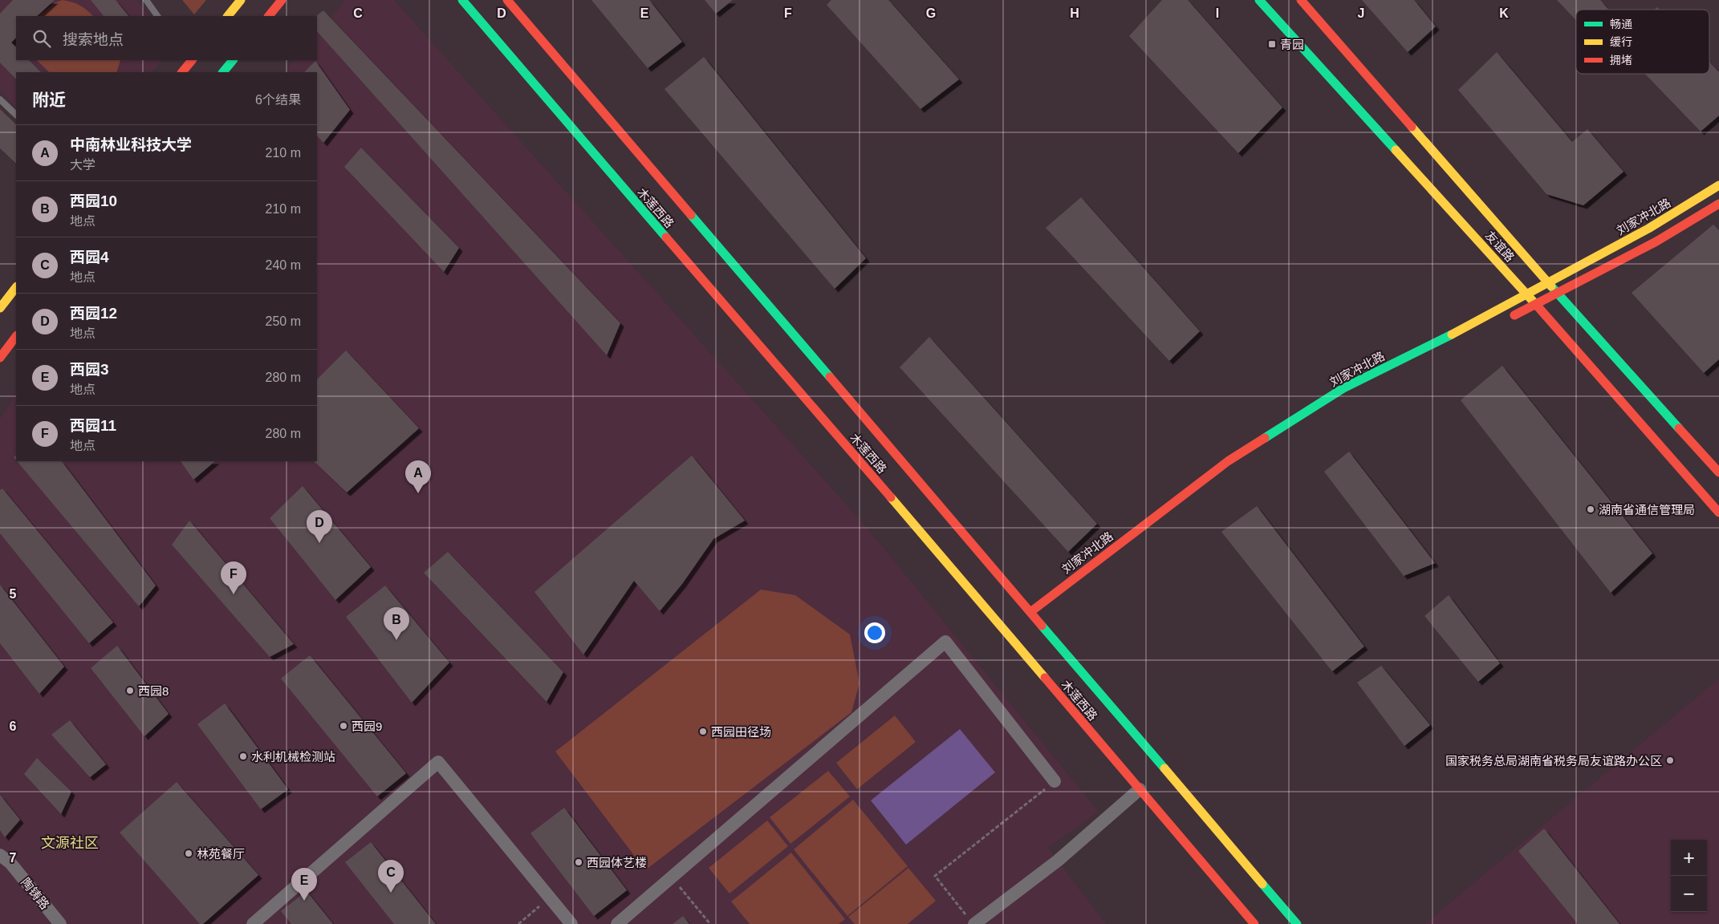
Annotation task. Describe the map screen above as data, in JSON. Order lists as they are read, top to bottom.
{
  "streets": {
    "main road": ["木莲西路", "刘家冲北路", "友谊路"],
    "street": ["陶铸路"]
  },
  "crossings": [
    ["木莲西路", "刘家冲北路"],
    ["刘家冲北路", "友谊路"]
  ],
  "districts": ["文源社区"],
  "places": {
    "transit": ["青园"],
    "other": [
      "湖南省通信管理局",
      "西园8",
      "西园9",
      "西园田径场",
      "水利机械检测站",
      "国家税务总局湖南省税务局友谊路办公区",
      "林苑餐厅",
      "西园体艺楼"
    ]
  },
  "legend": ["畅通", "缓行", "拥堵"],
  "page": {
    "search": "搜索地点",
    "heading": ["附近", "6个结果"],
    "list": [
      {
        "mark": "A",
        "name": "中南林业科技大学",
        "note": "大学",
        "value": "210 m"
      },
      {
        "mark": "B",
        "name": "西园10",
        "note": "地点",
        "value": "210 m"
      },
      {
        "mark": "C",
        "name": "西园4",
        "note": "地点",
        "value": "240 m"
      },
      {
        "mark": "D",
        "name": "西园12",
        "note": "地点",
        "value": "250 m"
      },
      {
        "mark": "E",
        "name": "西园3",
        "note": "地点",
        "value": "280 m"
      },
      {
        "mark": "F",
        "name": "西园11",
        "note": "地点",
        "value": "280 m"
      }
    ],
    "pins": [
      "A",
      "D",
      "F",
      "B",
      "C",
      "E"
    ],
    "map_buttons": ["+", "−"]
  },
  "grid": {
    "columns": [
      "C",
      "D",
      "E",
      "F",
      "G",
      "H",
      "I",
      "J",
      "K"
    ],
    "rows": ["5", "6", "7"]
  }
}
